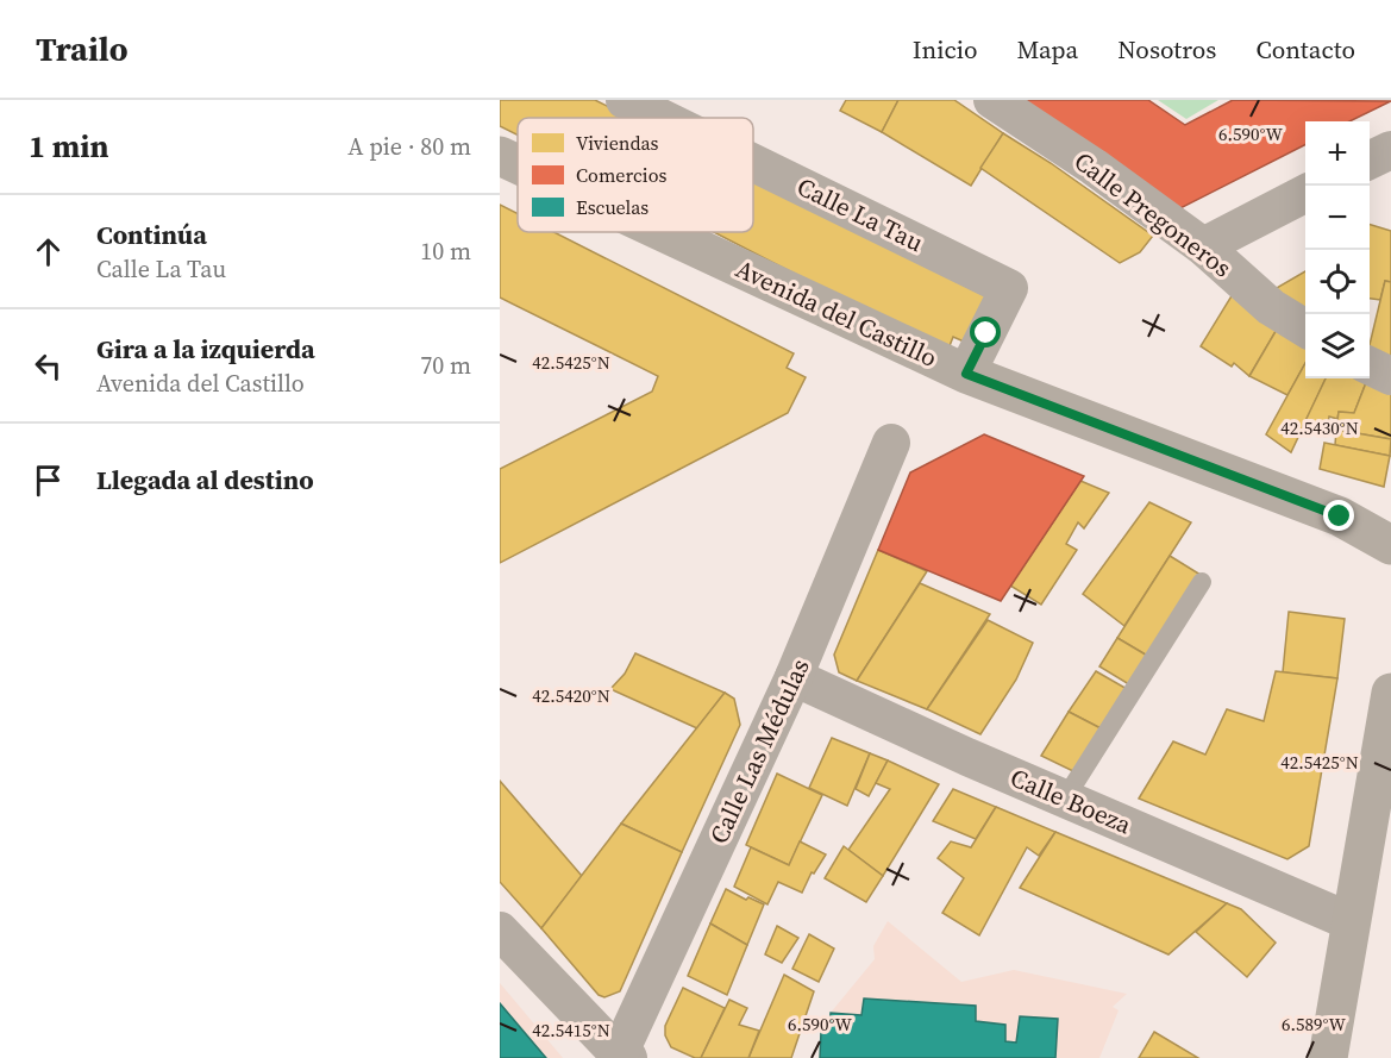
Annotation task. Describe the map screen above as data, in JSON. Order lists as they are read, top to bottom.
{
  "streets": {
    "main road": ["Avenida del Castillo"],
    "street": [
      "Calle La Tau",
      "Calle Pregoneros",
      "Calle Las Médulas",
      "Calle Boeza"
    ]
  },
  "crossings": [
    ["Calle La Tau", "Avenida del Castillo"],
    ["Calle Las Médulas", "Calle Boeza"]
  ],
  "legend": ["Viviendas", "Comercios", "Escuelas"],
  "page": {
    "header": "Trailo",
    "nav": [
      "Inicio",
      "Mapa",
      "Nosotros",
      "Contacto"
    ],
    "heading": ["1 min", "A pie · 80 m"],
    "map_buttons": ["+", "−"],
    "list": [
      ["Continúa", "Calle La Tau", "10 m"],
      ["Gira a la izquierda", "Avenida del Castillo", "70 m"],
      "Llegada al destino"
    ]
  },
  "coordinates": [
    "6.590°W",
    "42.5425°N",
    "42.5430°N",
    "42.5420°N",
    "6.589°W",
    "42.5415°N"
  ]
}
